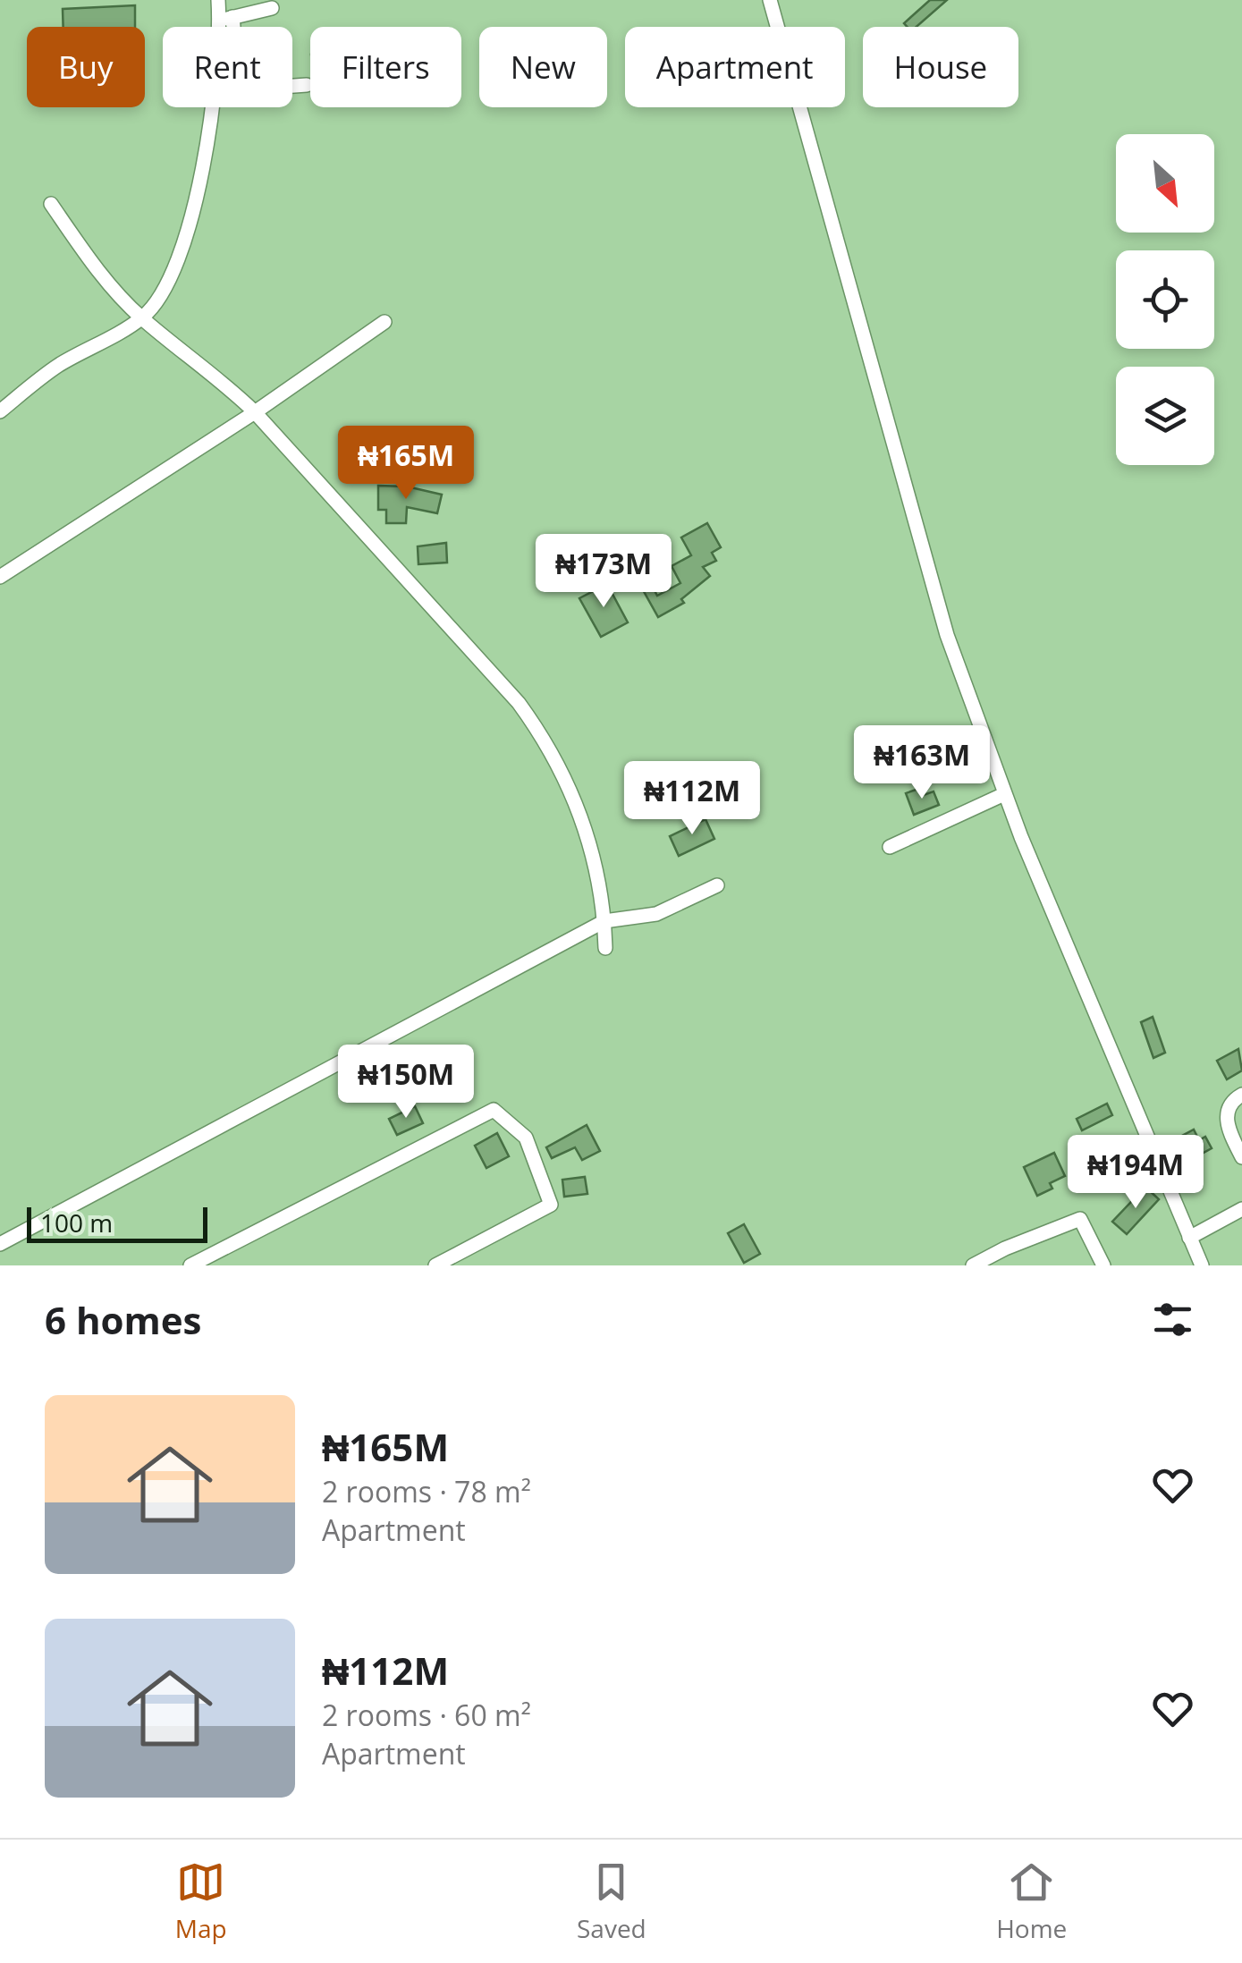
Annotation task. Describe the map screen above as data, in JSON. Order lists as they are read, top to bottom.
{
  "scale_bar": "100 m",
  "north": "bottom right",
  "page": {
    "chip": [
      "Buy",
      "Rent",
      "Filters",
      "New",
      "Apartment",
      "House"
    ],
    "price": [
      "₦165M",
      "₦173M",
      "₦163M",
      "₦112M",
      "₦150M",
      "₦194M"
    ],
    "scale": "100 m",
    "heading": "6 homes",
    "list": [
      {
        "name": "₦165M",
        "note": "2 rooms · 78 m² · Apartment"
      },
      {
        "name": "₦112M",
        "note": "2 rooms · 60 m² · Apartment"
      }
    ],
    "tabs": ["Map", "Saved", "Home"]
  }
}
